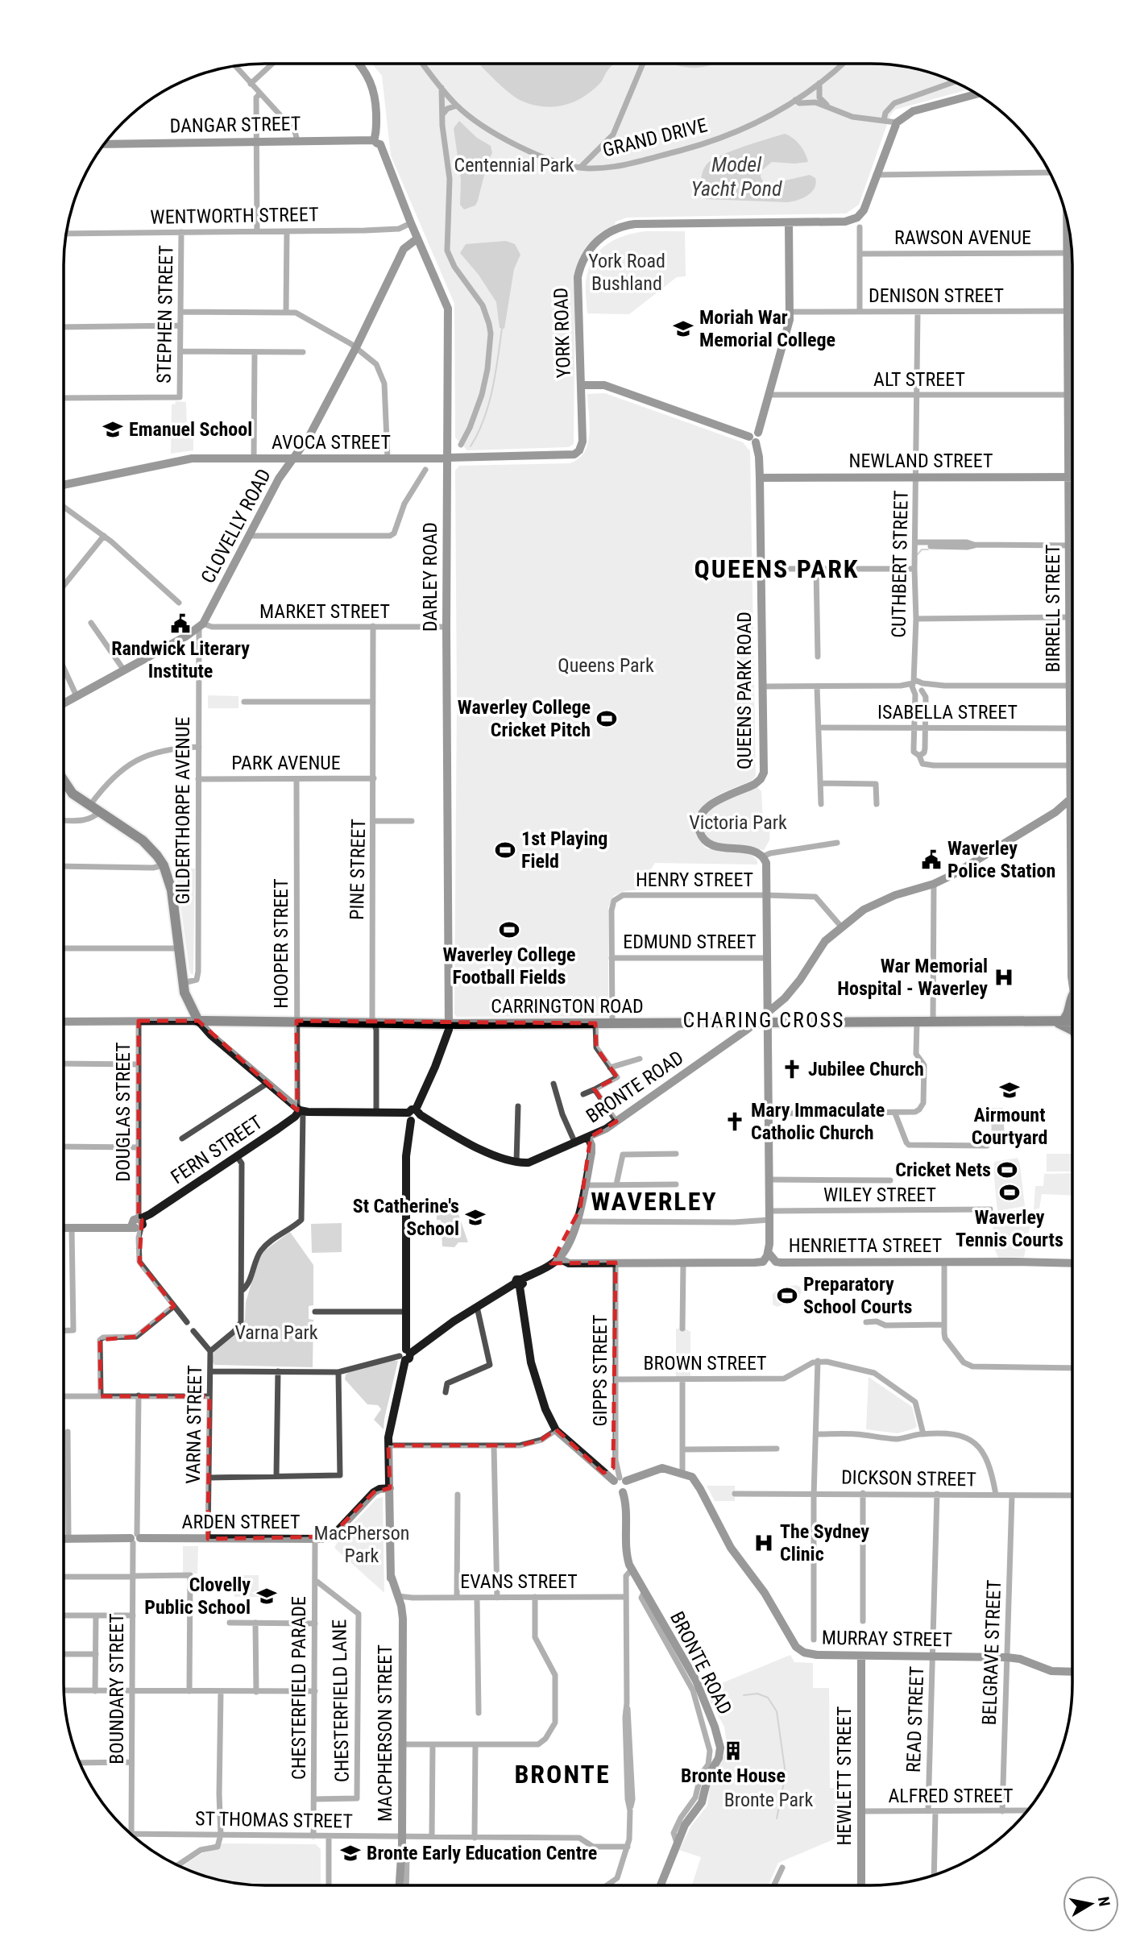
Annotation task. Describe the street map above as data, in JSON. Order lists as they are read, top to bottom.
{
  "streets": {
    "main road": [
      "DANGAR STREET",
      "YORK ROAD",
      "AVOCA STREET",
      "NEWLAND STREET",
      "CLOVELLY ROAD",
      "DARLEY ROAD",
      "BIRRELL STREET",
      "QUEENS PARK ROAD",
      "CARRINGTON ROAD",
      "BRONTE ROAD",
      "FERN STREET",
      "HENRIETTA STREET",
      "ARDEN STREET",
      "MURRAY STREET",
      "MACPHERSON STREET",
      "HEWLETT STREET"
    ],
    "street": [
      "GRAND DRIVE",
      "WENTWORTH STREET",
      "RAWSON AVENUE",
      "DENISON STREET",
      "STEPHEN STREET",
      "ALT STREET",
      "CUTHBERT STREET",
      "MARKET STREET",
      "ISABELLA STREET",
      "PARK AVENUE",
      "GILDERTHORPE AVENUE",
      "PINE STREET",
      "HENRY STREET",
      "EDMUND STREET",
      "HOOPER STREET",
      "DOUGLAS STREET",
      "WILEY STREET",
      "BROWN STREET",
      "GIPPS STREET",
      "VARNA STREET",
      "DICKSON STREET",
      "EVANS STREET",
      "BELGRAVE STREET",
      "CHESTERFIELD PARADE",
      "BOUNDARY STREET",
      "CHESTERFIELD LANE",
      "READ STREET",
      "ALFRED STREET",
      "ST THOMAS STREET"
    ]
  },
  "crossings": [
    ["DANGAR STREET", "DARLEY ROAD"],
    ["WENTWORTH STREET", "STEPHEN STREET"],
    ["WENTWORTH STREET", "DARLEY ROAD"],
    ["RAWSON AVENUE", "BIRRELL STREET"],
    ["DENISON STREET", "CUTHBERT STREET"],
    ["DENISON STREET", "BIRRELL STREET"],
    ["DENISON STREET", "QUEENS PARK ROAD"],
    ["YORK ROAD", "AVOCA STREET"],
    ["YORK ROAD", "DARLEY ROAD"],
    ["YORK ROAD", "QUEENS PARK ROAD"],
    ["ALT STREET", "CUTHBERT STREET"],
    ["ALT STREET", "BIRRELL STREET"],
    ["ALT STREET", "QUEENS PARK ROAD"],
    ["AVOCA STREET", "CLOVELLY ROAD"],
    ["AVOCA STREET", "DARLEY ROAD"],
    ["NEWLAND STREET", "CUTHBERT STREET"],
    ["NEWLAND STREET", "BIRRELL STREET"],
    ["NEWLAND STREET", "QUEENS PARK ROAD"],
    ["CLOVELLY ROAD", "DARLEY ROAD"],
    ["CLOVELLY ROAD", "MARKET STREET"],
    ["CLOVELLY ROAD", "GILDERTHORPE AVENUE"],
    ["CUTHBERT STREET", "ISABELLA STREET"],
    ["DARLEY ROAD", "MARKET STREET"],
    ["DARLEY ROAD", "CARRINGTON ROAD"],
    ["DARLEY ROAD", "MACPHERSON STREET"],
    ["BIRRELL STREET", "ISABELLA STREET"],
    ["BIRRELL STREET", "BRONTE ROAD"],
    ["MARKET STREET", "GILDERTHORPE AVENUE"],
    ["MARKET STREET", "PINE STREET"],
    ["PARK AVENUE", "GILDERTHORPE AVENUE"],
    ["PARK AVENUE", "PINE STREET"],
    ["PARK AVENUE", "HOOPER STREET"],
    ["PINE STREET", "CARRINGTON ROAD"],
    ["HENRY STREET", "EDMUND STREET"],
    ["HENRY STREET", "BRONTE ROAD"],
    ["HOOPER STREET", "CARRINGTON ROAD"],
    ["HOOPER STREET", "FERN STREET"],
    ["HOOPER STREET", "VARNA STREET"],
    ["CARRINGTON ROAD", "BRONTE ROAD"],
    ["CARRINGTON ROAD", "DOUGLAS STREET"],
    ["CARRINGTON ROAD", "MACPHERSON STREET"],
    ["BRONTE ROAD", "WILEY STREET"],
    ["BRONTE ROAD", "HENRIETTA STREET"],
    ["BRONTE ROAD", "GIPPS STREET"],
    ["BRONTE ROAD", "MACPHERSON STREET"],
    ["DOUGLAS STREET", "FERN STREET"],
    ["FERN STREET", "VARNA STREET"],
    ["HENRIETTA STREET", "GIPPS STREET"],
    ["BROWN STREET", "GIPPS STREET"],
    ["VARNA STREET", "ARDEN STREET"],
    ["DICKSON STREET", "BELGRAVE STREET"],
    ["DICKSON STREET", "READ STREET"],
    ["ARDEN STREET", "CHESTERFIELD PARADE"],
    ["ARDEN STREET", "BOUNDARY STREET"],
    ["ARDEN STREET", "MACPHERSON STREET"],
    ["EVANS STREET", "MACPHERSON STREET"],
    ["MURRAY STREET", "BELGRAVE STREET"],
    ["MURRAY STREET", "READ STREET"],
    ["MURRAY STREET", "HEWLETT STREET"],
    ["BELGRAVE STREET", "ALFRED STREET"],
    ["CHESTERFIELD PARADE", "CHESTERFIELD LANE"],
    ["CHESTERFIELD PARADE", "ST THOMAS STREET"],
    ["BOUNDARY STREET", "ST THOMAS STREET"],
    ["READ STREET", "ALFRED STREET"],
    ["MACPHERSON STREET", "ST THOMAS STREET"],
    ["HEWLETT STREET", "ALFRED STREET"]
  ],
  "districts": [
    "QUEENS PARK",
    "CHARING CROSS",
    "WAVERLEY",
    "BRONTE"
  ],
  "water": ["Model Yacht Pond"],
  "parks": [
    "Centennial Park",
    "York Road Bushland",
    "Queens Park",
    "Victoria Park",
    "Varna Park",
    "MacPherson Park",
    "Bronte Park"
  ],
  "places": {
    "school or university": [
      "Moriah War Memorial College",
      "Emanuel School",
      "Airmount Courtyard",
      "St Catherine's School",
      "Clovelly Public School",
      "Bronte Early Education Centre"
    ],
    "public building": ["Randwick Literary Institute", "Waverley Police Station"],
    "sports": [
      "Waverley College Cricket Pitch",
      "1st Playing Field",
      "Waverley College Football Fields",
      "Cricket Nets",
      "Waverley Tennis Courts",
      "Preparatory School Courts"
    ],
    "hospital": ["War Memorial Hospital - Waverley", "The Sydney Clinic"],
    "church": ["Jubilee Church", "Mary Immaculate Catholic Church"],
    "building": ["Bronte House"]
  },
  "north": "right"
}
